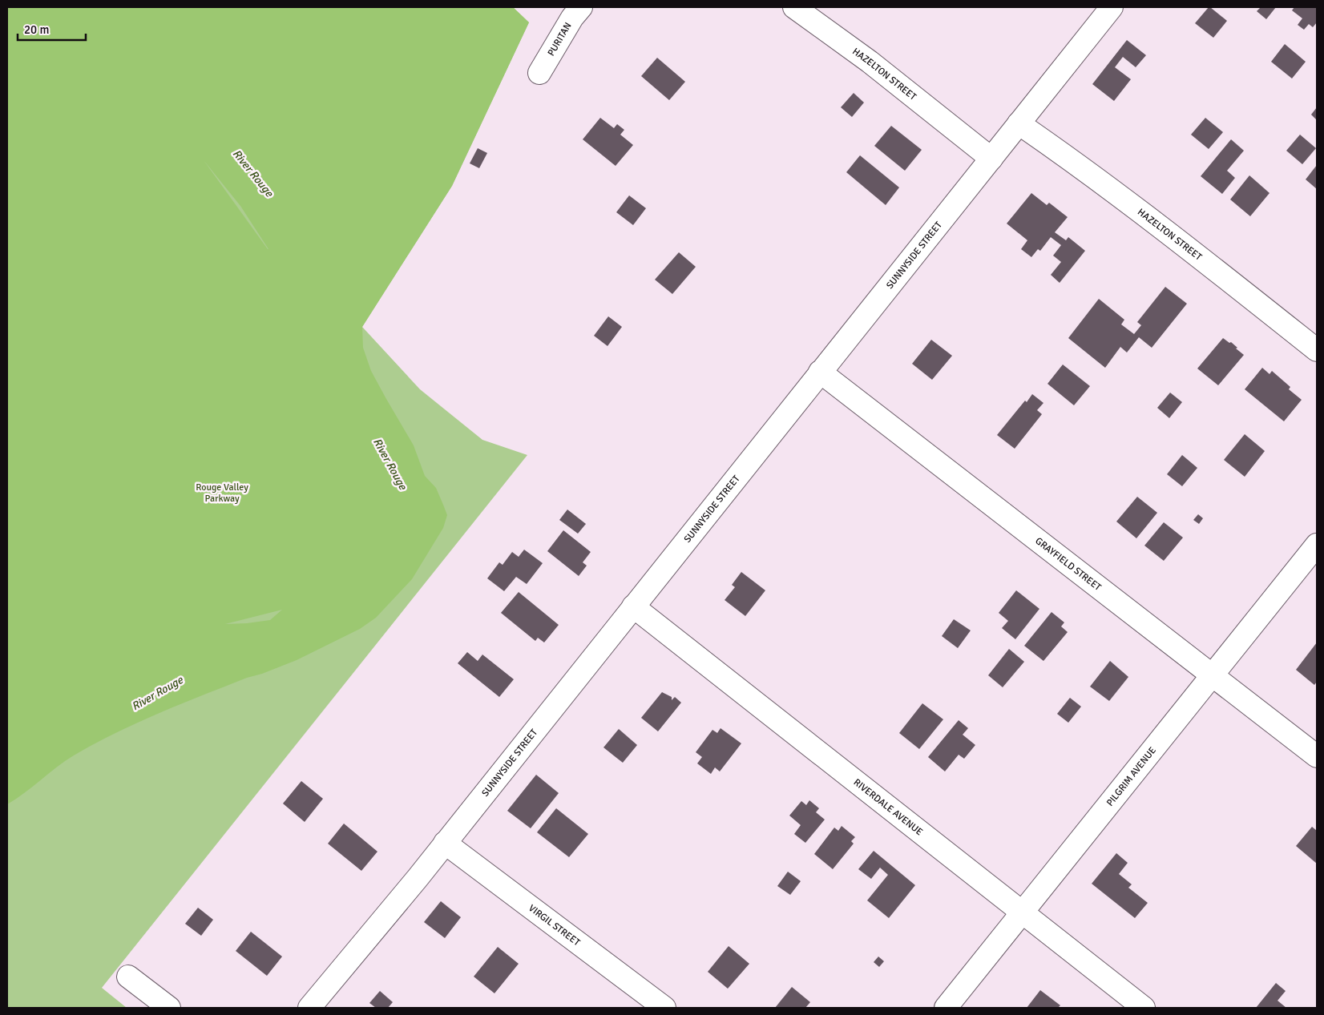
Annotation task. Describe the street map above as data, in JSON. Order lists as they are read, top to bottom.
{
  "streets": {
    "street": [
      "PURITAN",
      "HAZELTON STREET",
      "SUNNYSIDE STREET",
      "GRAYFIELD STREET",
      "PILGRIM AVENUE",
      "RIVERDALE AVENUE",
      "VIRGIL STREET"
    ]
  },
  "crossings": [
    ["HAZELTON STREET", "SUNNYSIDE STREET"],
    ["SUNNYSIDE STREET", "GRAYFIELD STREET"],
    ["SUNNYSIDE STREET", "RIVERDALE AVENUE"],
    ["SUNNYSIDE STREET", "VIRGIL STREET"],
    ["GRAYFIELD STREET", "PILGRIM AVENUE"],
    ["PILGRIM AVENUE", "RIVERDALE AVENUE"]
  ],
  "water": ["River Rouge"],
  "parks": ["Rouge Valley Parkway"],
  "scale_bar": "20 m"
}
